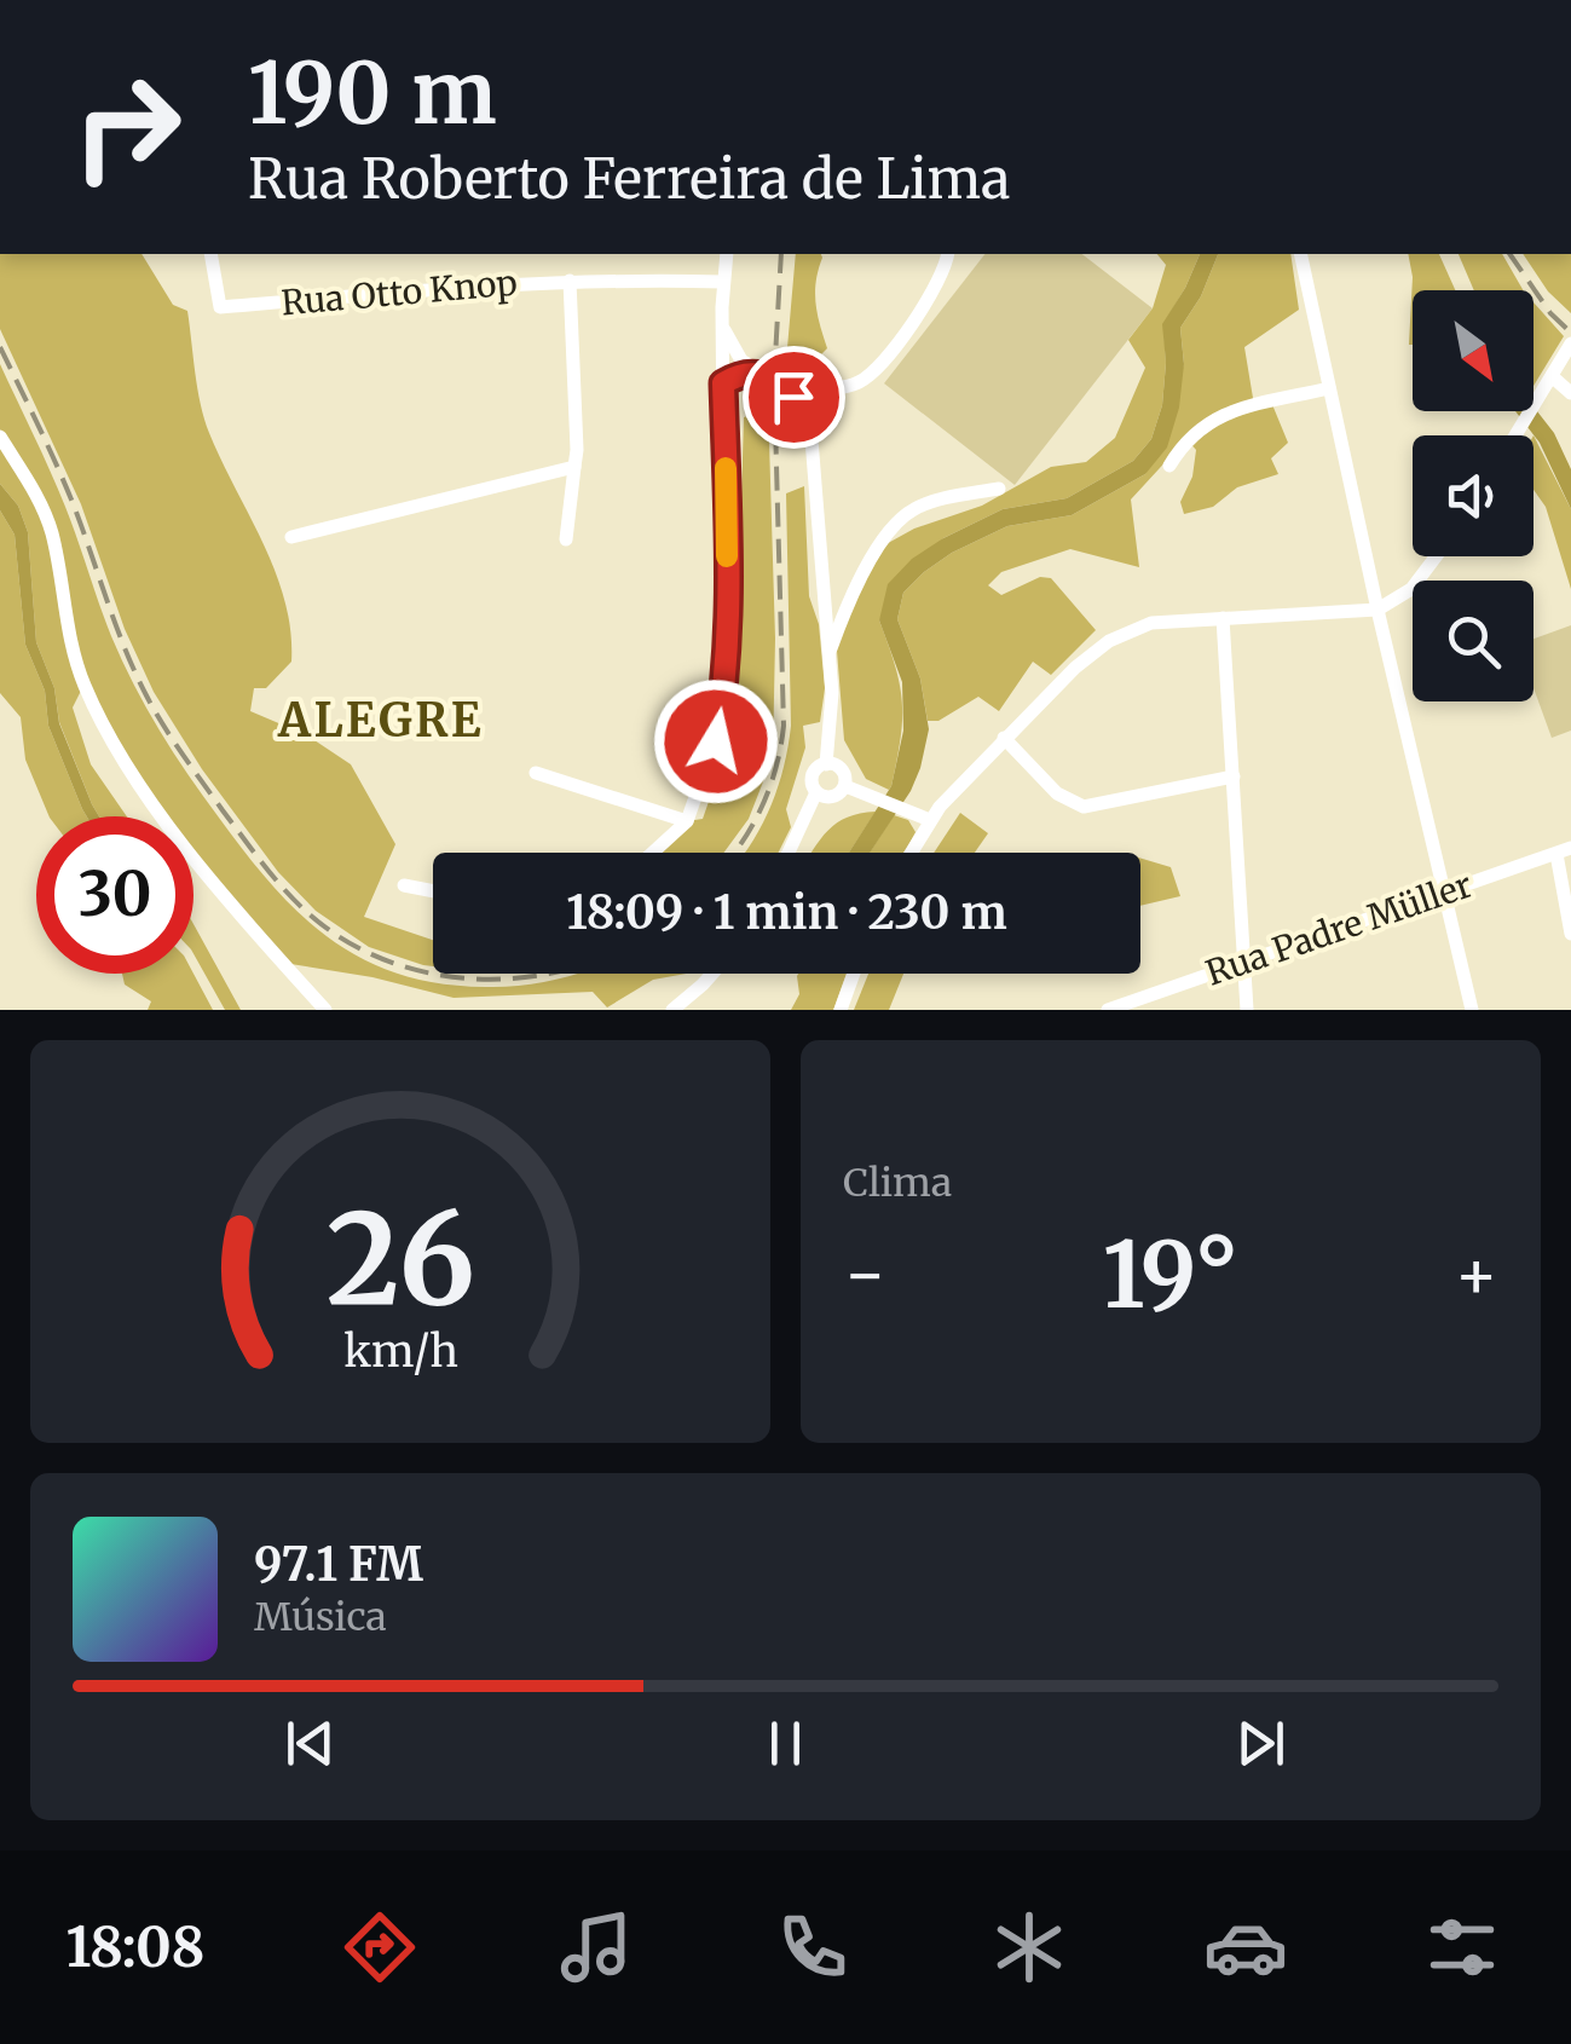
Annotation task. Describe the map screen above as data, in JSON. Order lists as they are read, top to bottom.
{
  "streets": {
    "street": ["Rua Otto Knop", "Rua Padre Müller"]
  },
  "districts": ["ALEGRE"],
  "north": "bottom right",
  "page": {
    "turn": ["190 m", "Rua Roberto Ferreira de Lima"],
    "limit": "30",
    "trip": "18:09 · 1 min · 230 m",
    "tile": "Clima",
    "heat": ["−", "19°", "+"],
    "song": ["97.1 FM", "Música"],
    "tabs": "18:08",
    "gauge": ["26", "km/h"]
  }
}
